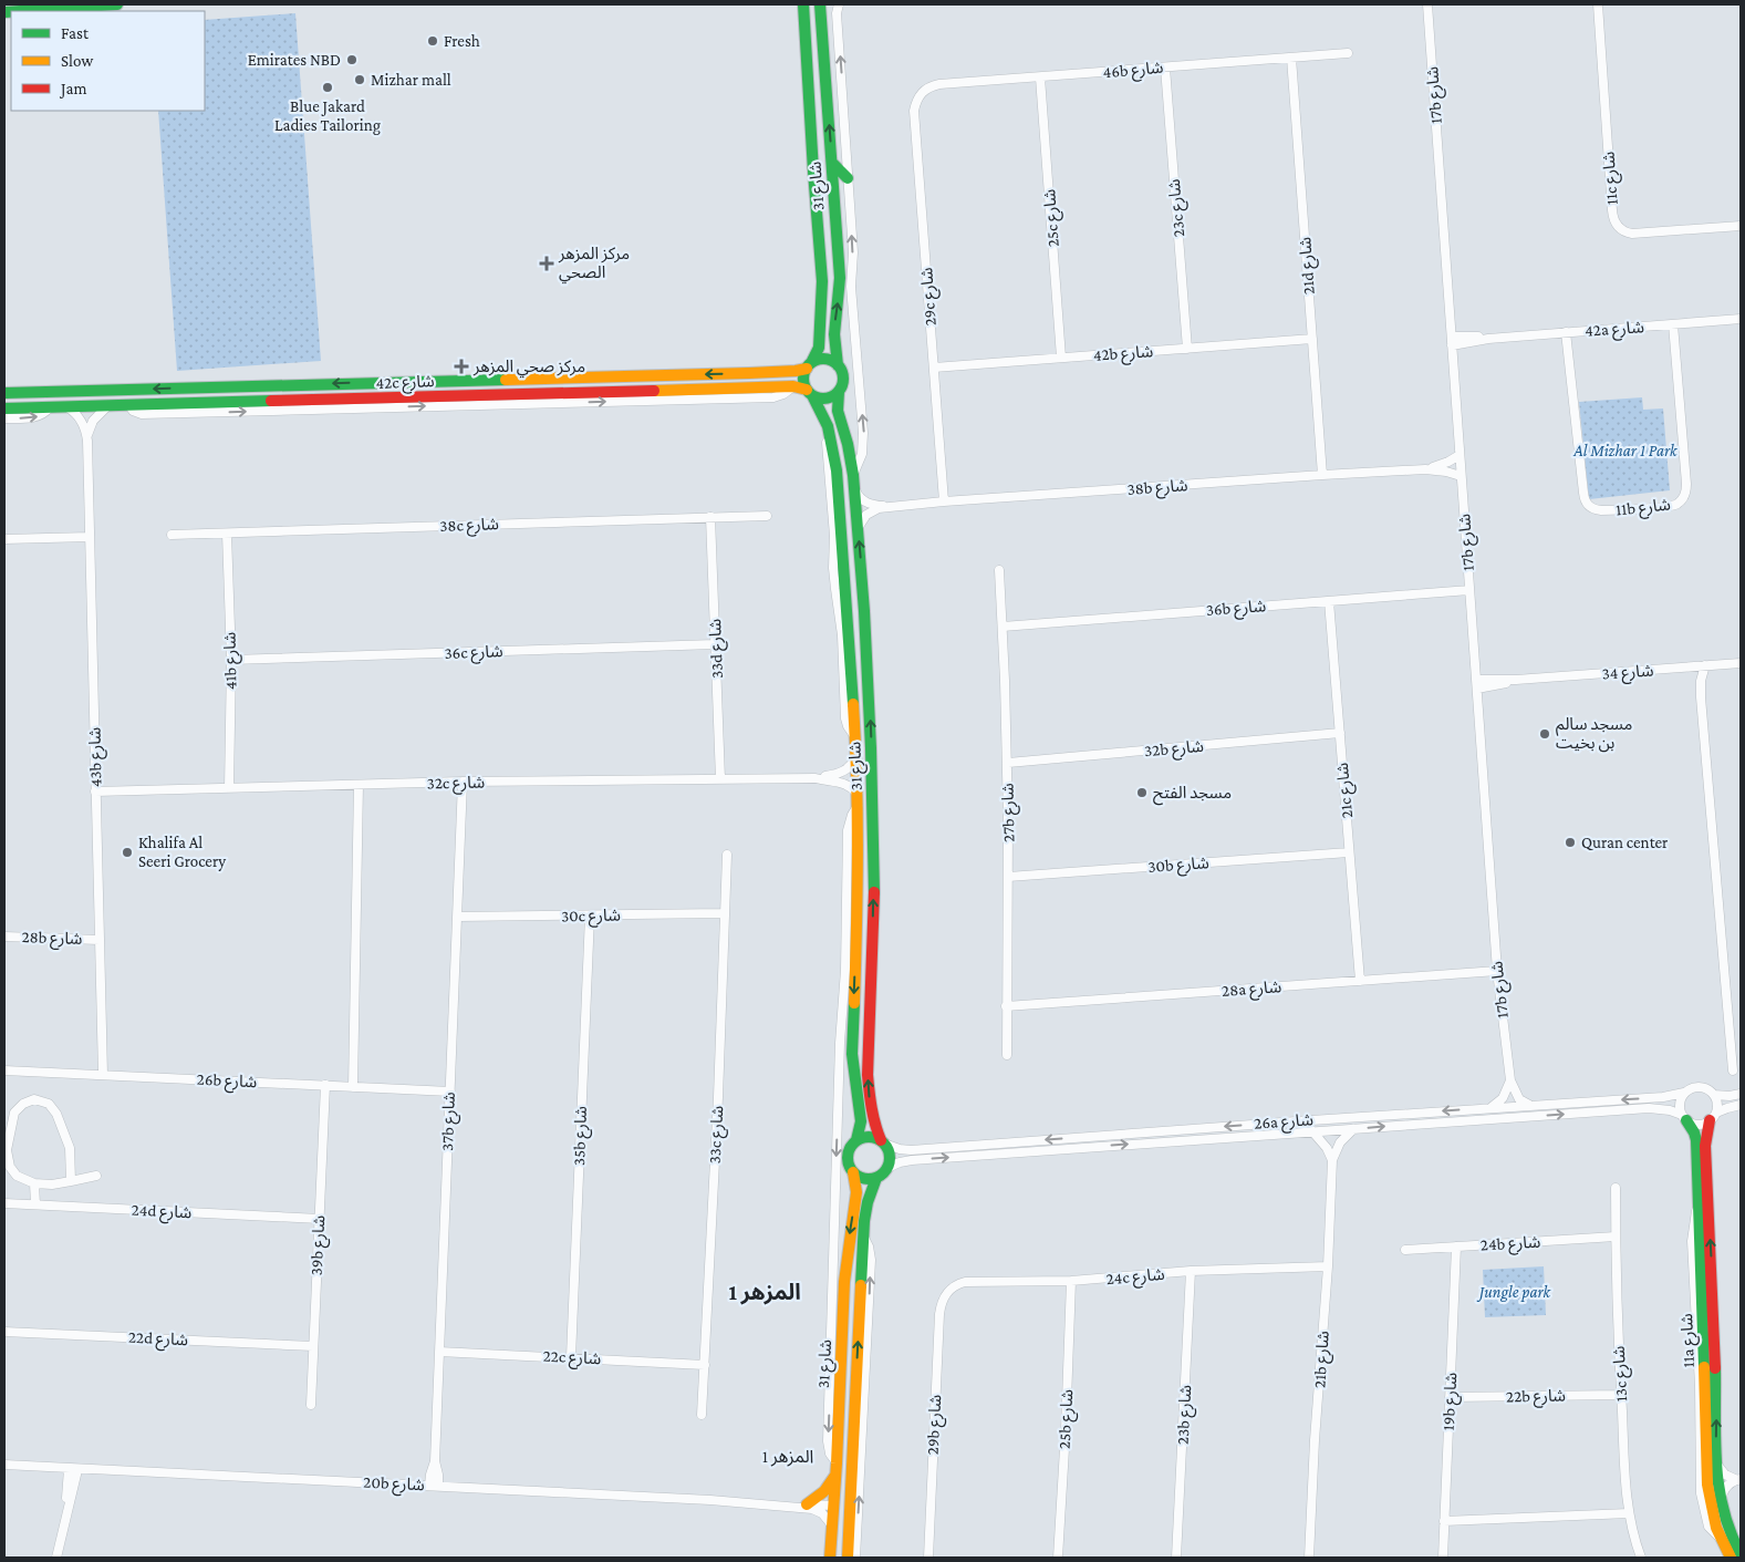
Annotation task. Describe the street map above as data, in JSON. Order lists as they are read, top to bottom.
{
  "streets": {
    "street": [
      "46b شارع",
      "17b شارع",
      "11c شارع",
      "شارع 31",
      "23c شارع",
      "25c شارع",
      "21d شارع",
      "29c شارع",
      "42a شارع",
      "42b شارع",
      "42c شارع",
      "38b شارع",
      "11b شارع",
      "38c شارع",
      "36b شارع",
      "33d شارع",
      "36c شارع",
      "41b شارع",
      "شارع 34",
      "32b شارع",
      "43b شارع",
      "32c شارع",
      "21c شارع",
      "27b شارع",
      "30b شارع",
      "30c شارع",
      "28b شارع",
      "28a شارع",
      "26b شارع",
      "37b شارع",
      "26a شارع",
      "33c شارع",
      "35b شارع",
      "24d شارع",
      "24b شارع",
      "39b شارع",
      "24c شارع",
      "22d شارع",
      "11a شارع",
      "22c شارع",
      "21b شارع",
      "13c شارع",
      "22b شارع",
      "19b شارع",
      "23b شارع",
      "25b شارع",
      "29b شارع",
      "20b شارع"
    ]
  },
  "crossings": [
    ["46b شارع", "23c شارع"],
    ["46b شارع", "25c شارع"],
    ["46b شارع", "21d شارع"],
    ["46b شارع", "29c شارع"],
    ["17b شارع", "42a شارع"],
    ["17b شارع", "38b شارع"],
    ["17b شارع", "36b شارع"],
    ["17b شارع", "شارع 34"],
    ["17b شارع", "28a شارع"],
    ["17b شارع", "26a شارع"],
    ["شارع 31", "42c شارع"],
    ["شارع 31", "38b شارع"],
    ["شارع 31", "32c شارع"],
    ["شارع 31", "26a شارع"],
    ["شارع 31", "20b شارع"],
    ["23c شارع", "42b شارع"],
    ["25c شارع", "42b شارع"],
    ["21d شارع", "42b شارع"],
    ["21d شارع", "38b شارع"],
    ["29c شارع", "42b شارع"],
    ["29c شارع", "38b شارع"],
    ["42a شارع", "11b شارع"],
    ["42c شارع", "43b شارع"],
    ["38c شارع", "33d شارع"],
    ["38c شارع", "41b شارع"],
    ["36b شارع", "21c شارع"],
    ["36b شارع", "27b شارع"],
    ["33d شارع", "36c شارع"],
    ["33d شارع", "32c شارع"],
    ["36c شارع", "41b شارع"],
    ["41b شارع", "32c شارع"],
    ["32b شارع", "21c شارع"],
    ["32b شارع", "27b شارع"],
    ["43b شارع", "32c شارع"],
    ["43b شارع", "28b شارع"],
    ["43b شارع", "26b شارع"],
    ["32c شارع", "37b شارع"],
    ["21c شارع", "30b شارع"],
    ["21c شارع", "28a شارع"],
    ["27b شارع", "30b شارع"],
    ["27b شارع", "28a شارع"],
    ["30c شارع", "37b شارع"],
    ["30c شارع", "33c شارع"],
    ["30c شارع", "35b شارع"],
    ["26b شارع", "37b شارع"],
    ["26b شارع", "39b شارع"],
    ["37b شارع", "22c شارع"],
    ["37b شارع", "20b شارع"],
    ["26a شارع", "11a شارع"],
    ["26a شارع", "21b شارع"],
    ["33c شارع", "22c شارع"],
    ["35b شارع", "22c شارع"],
    ["24d شارع", "39b شارع"],
    ["24b شارع", "13c شارع"],
    ["24b شارع", "19b شارع"],
    ["39b شارع", "22d شارع"],
    ["24c شارع", "21b شارع"],
    ["24c شارع", "23b شارع"],
    ["24c شارع", "25b شارع"],
    ["24c شارع", "29b شارع"],
    ["13c شارع", "22b شارع"],
    ["22b شارع", "19b شارع"]
  ],
  "districts": ["المزهر 1", "المزهر 1"],
  "parks": ["Al Mizhar 1 Park", "Jungle park"],
  "places": {
    "other": [
      "Fresh",
      "Emirates NBD",
      "Mizhar mall",
      "Blue Jakard Ladies Tailoring",
      "مسجد سالم بن بخيت",
      "مسجد الفتح",
      "Quran center",
      "Khalifa Al Seeri Grocery"
    ],
    "health": ["مركز المزهر الصحي", "مركز صحي المزهر"]
  },
  "legend": ["Fast", "Slow", "Jam"]
}
